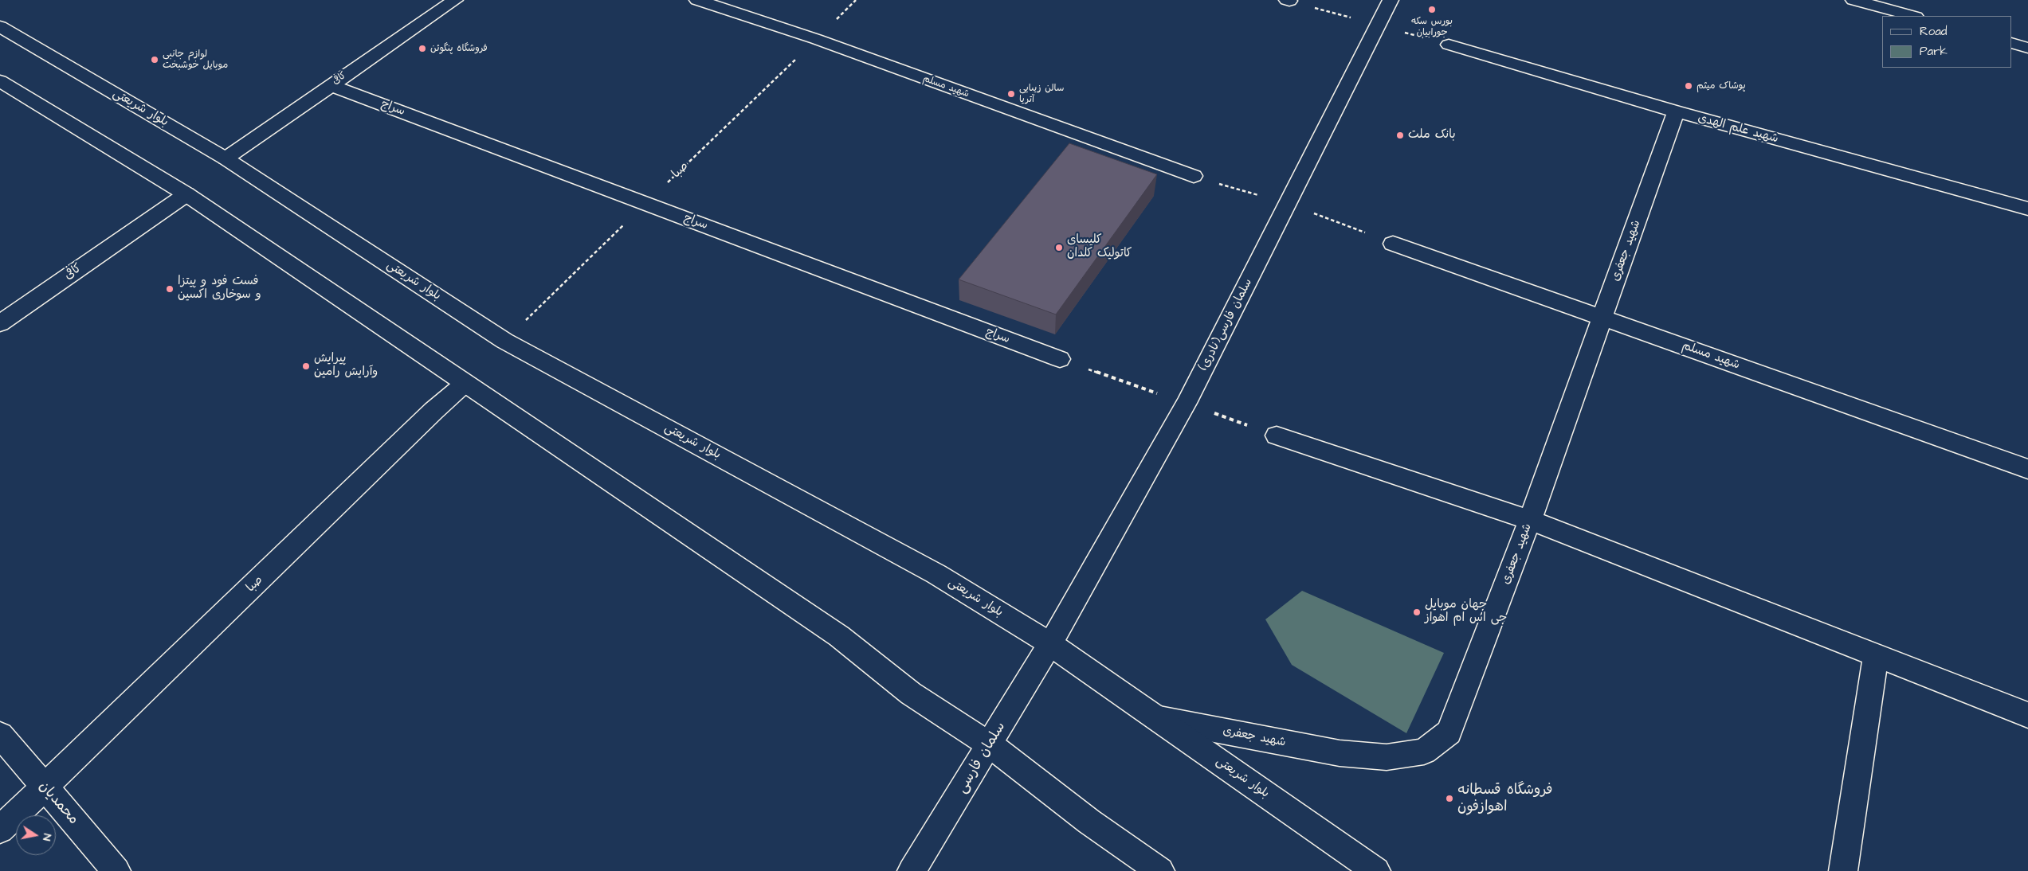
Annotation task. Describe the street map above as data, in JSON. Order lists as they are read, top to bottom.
{
  "streets": {
    "street": [
      "کافی",
      "شهید مسلم",
      "بلوار شریعتی",
      "سراج",
      "شهید علم الهدی",
      "صبا",
      "شهید جعفری",
      "سلمان فارسی(نادری)",
      "سلمان فارسی",
      "محمدیان"
    ]
  },
  "crossings": [
    ["کافی", "بلوار شریعتی"],
    ["کافی", "سراج"],
    ["شهید مسلم", "صبا"],
    ["شهید مسلم", "شهید جعفری"],
    ["بلوار شریعتی", "صبا"],
    ["بلوار شریعتی", "شهید جعفری"],
    ["بلوار شریعتی", "سلمان فارسی(نادری)"],
    ["بلوار شریعتی", "سلمان فارسی"],
    ["سراج", "صبا"],
    ["شهید علم الهدی", "شهید جعفری"],
    ["صبا", "محمدیان"],
    ["سلمان فارسی(نادری)", "سلمان فارسی"]
  ],
  "places": [
    "بورس سکه جورابیان",
    "فروشگاه پنگوئن",
    "لوازم جانبی موبایل خوشبخت",
    "پوشاک میثم",
    "سالن زیبایی آتریا",
    "بانک ملت",
    "کلیسای کاتولیک کلدان",
    "فست فود و پیتزا و سوخاری اکسین",
    "پیرایش وآرایش رامین",
    "جهان موبایل جی اس ام اهواز",
    "فروشگاه قسطانه اهوازفون"
  ],
  "legend": ["Road", "Park"],
  "north": "right"
}
